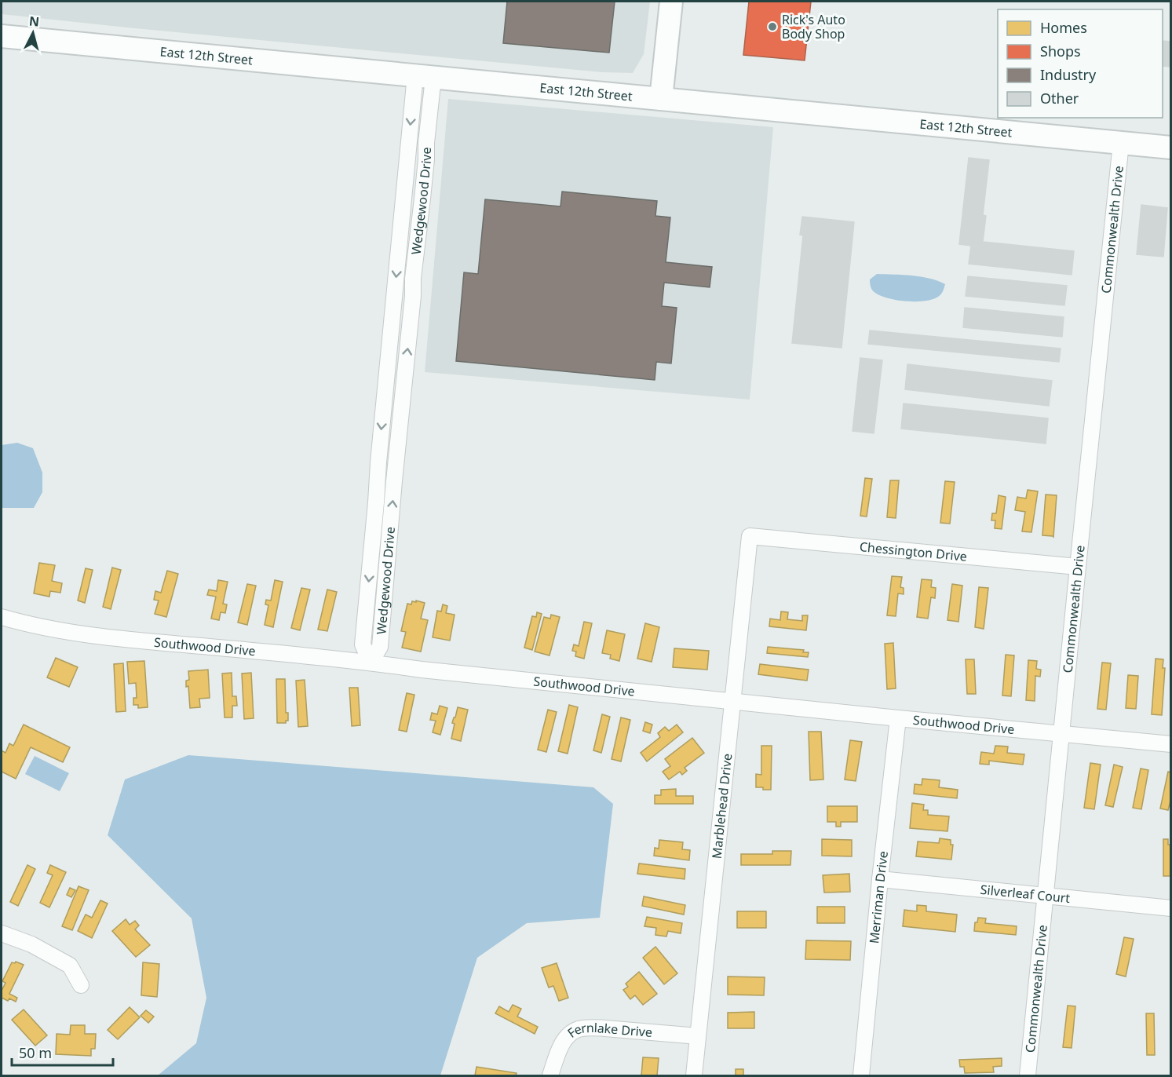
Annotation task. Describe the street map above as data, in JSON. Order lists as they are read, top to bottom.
{
  "streets": {
    "street": [
      "East 12th Street",
      "Wedgewood Drive",
      "Commonwealth Drive",
      "Chessington Drive",
      "Southwood Drive",
      "Marblehead Drive",
      "Silverleaf Court",
      "Merriman Drive",
      "Fernlake Drive"
    ]
  },
  "crossings": [
    ["East 12th Street", "Wedgewood Drive"],
    ["East 12th Street", "Commonwealth Drive"],
    ["Wedgewood Drive", "Southwood Drive"],
    ["Commonwealth Drive", "Chessington Drive"],
    ["Commonwealth Drive", "Southwood Drive"],
    ["Commonwealth Drive", "Silverleaf Court"],
    ["Chessington Drive", "Marblehead Drive"],
    ["Southwood Drive", "Marblehead Drive"],
    ["Southwood Drive", "Merriman Drive"],
    ["Marblehead Drive", "Fernlake Drive"],
    ["Silverleaf Court", "Merriman Drive"]
  ],
  "places": ["Rick's Auto Body Shop"],
  "legend": [
    "Homes",
    "Shops",
    "Industry",
    "Other"
  ],
  "scale_bar": "50 m",
  "north": "top"
}
